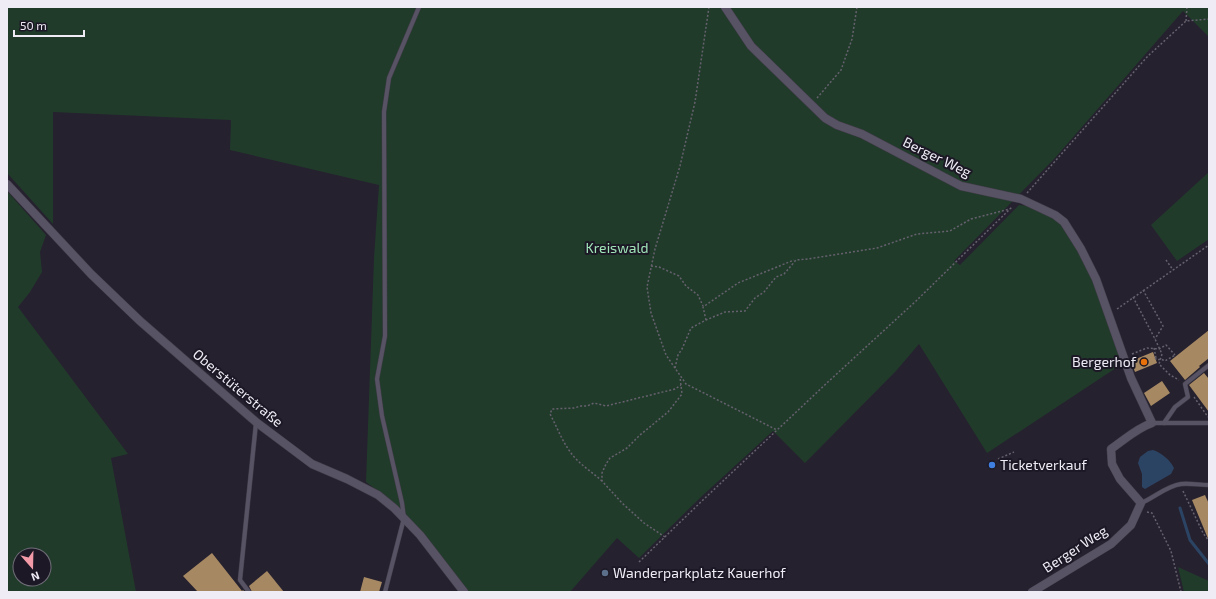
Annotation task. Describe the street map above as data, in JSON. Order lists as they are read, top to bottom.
{
  "streets": {
    "street": ["Berger Weg", "Oberstüterstraße"]
  },
  "parks": ["Kreiswald"],
  "places": ["Bergerhof", "Ticketverkauf", "Wanderparkplatz Kauerhof"],
  "scale_bar": "50 m",
  "north": "bottom"
}
